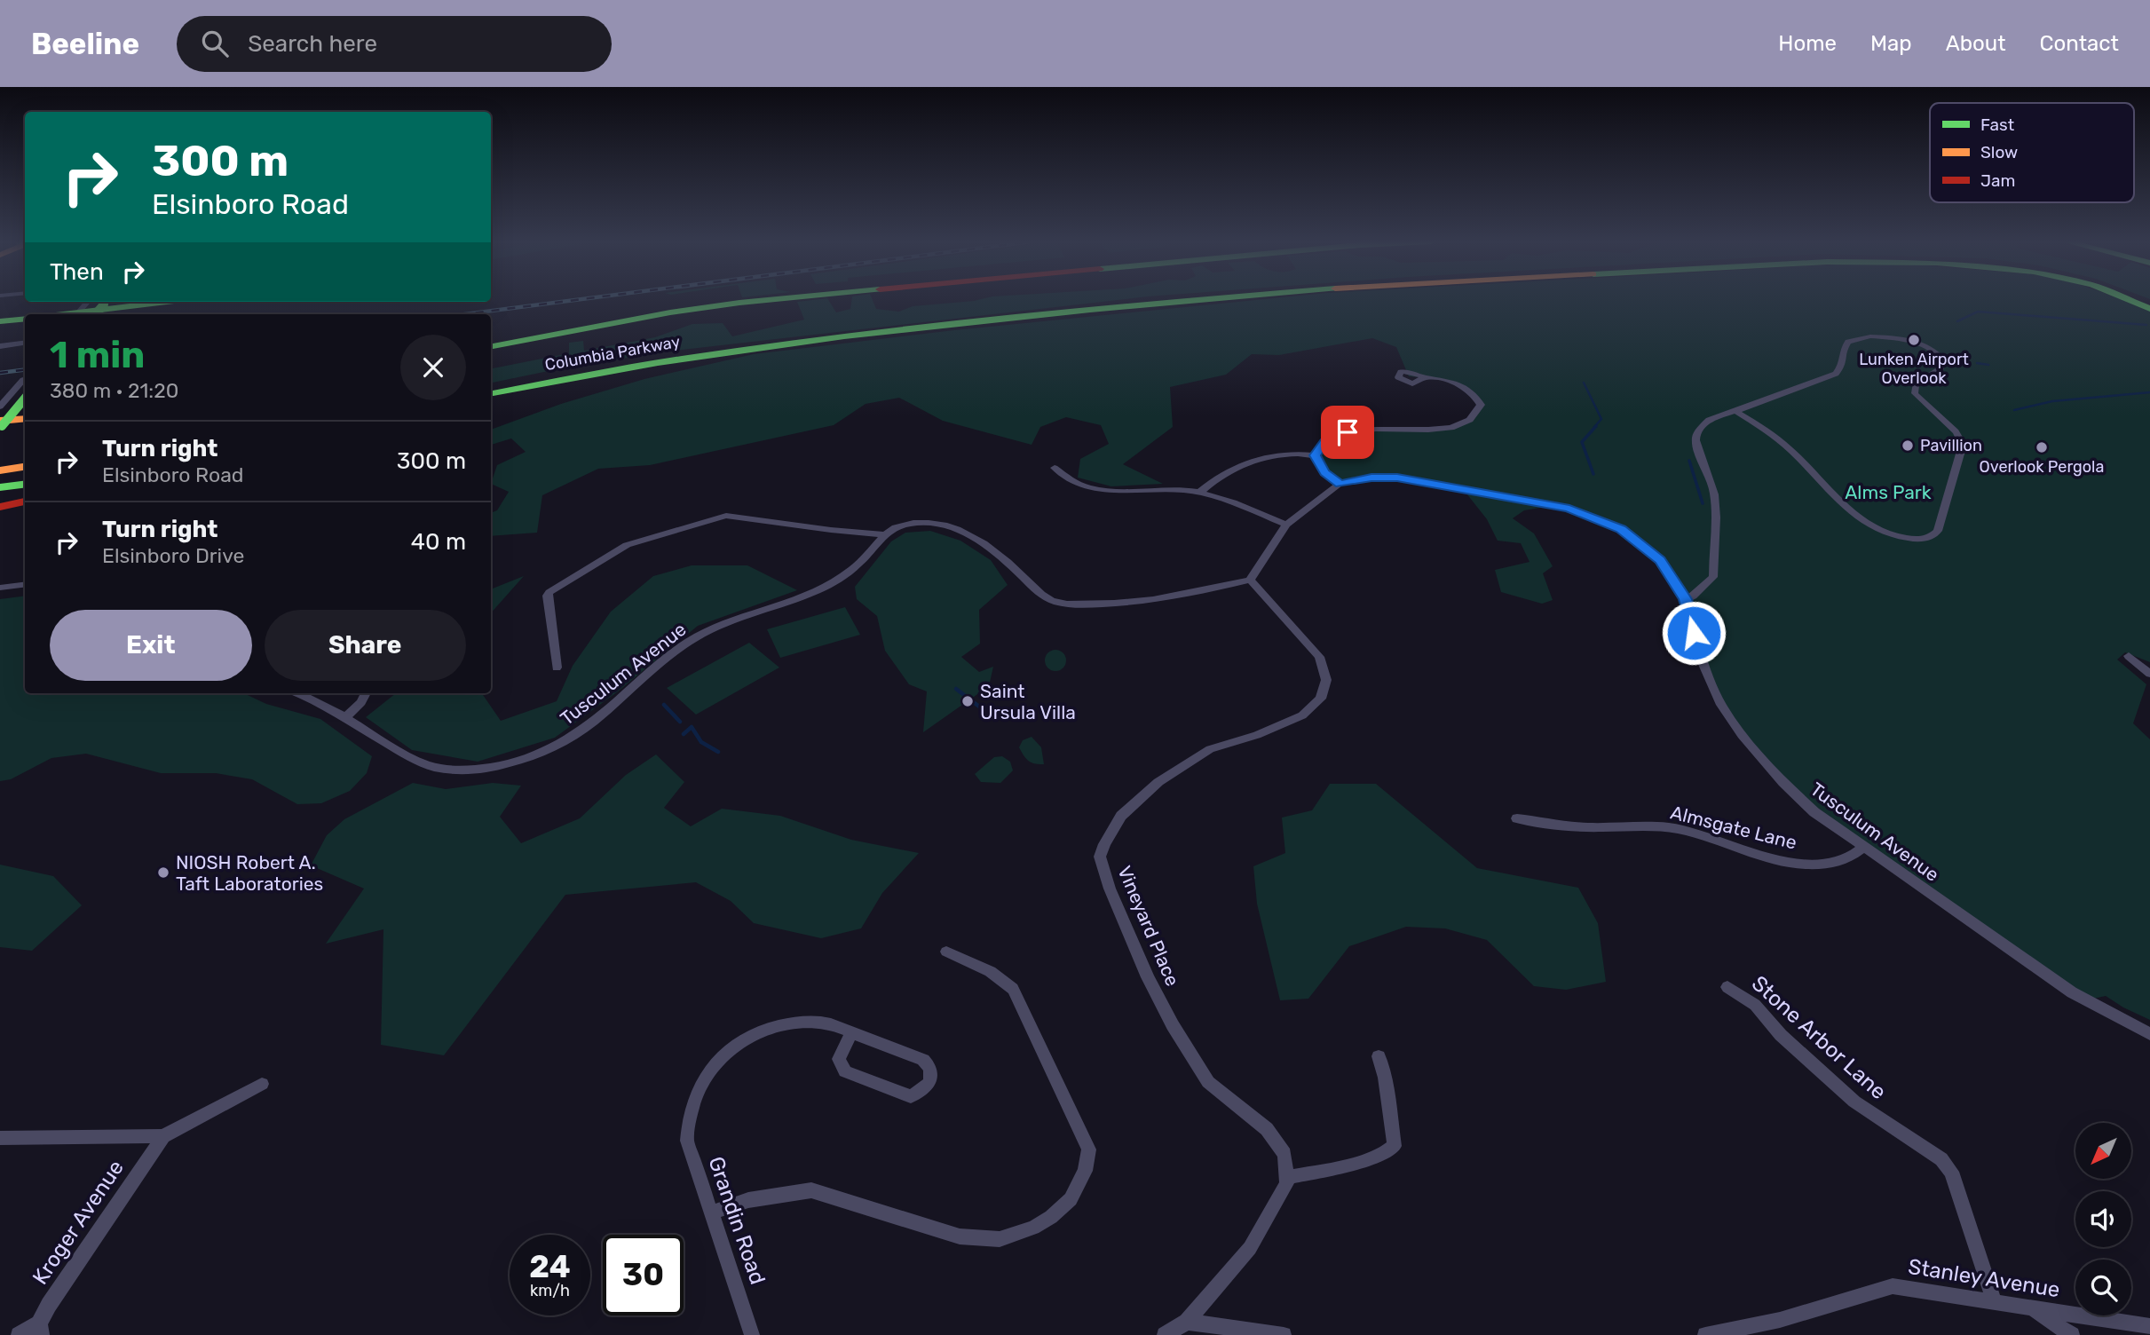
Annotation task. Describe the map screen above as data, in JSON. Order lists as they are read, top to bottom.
{
  "streets": {
    "main road": ["Columbia Parkway"],
    "street": [
      "Tusculum Avenue",
      "Almsgate Lane",
      "Vineyard Place",
      "Stone Arbor Lane",
      "Grandin Road",
      "Kroger Avenue",
      "Stanley Avenue"
    ]
  },
  "crossings": [
    ["Tusculum Avenue", "Almsgate Lane"],
    ["Tusculum Avenue", "Vineyard Place"],
    ["Stone Arbor Lane", "Stanley Avenue"]
  ],
  "parks": ["Alms Park"],
  "places": [
    "Lunken Airport Overlook",
    "Pavillion",
    "Overlook Pergola",
    "Saint Ursula Villa",
    "NIOSH Robert A. Taft Laboratories"
  ],
  "legend": ["Fast", "Slow", "Jam"],
  "north": "bottom left",
  "page": {
    "header": "Beeline",
    "search": "Search here",
    "nav": [
      "Home",
      "Map",
      "About",
      "Contact"
    ],
    "turn": ["300 m", "Elsinboro Road"],
    "then": "Then",
    "heading": ["1 min", "380 m · 21:20"],
    "list": [
      {
        "name": "Turn right",
        "note": "Elsinboro Road",
        "value": "300 m"
      },
      {
        "name": "Turn right",
        "note": "Elsinboro Drive",
        "value": "40 m"
      }
    ],
    "buttons": ["Exit", "Share"],
    "speed": "24 km/h",
    "limit": "30"
  }
}
